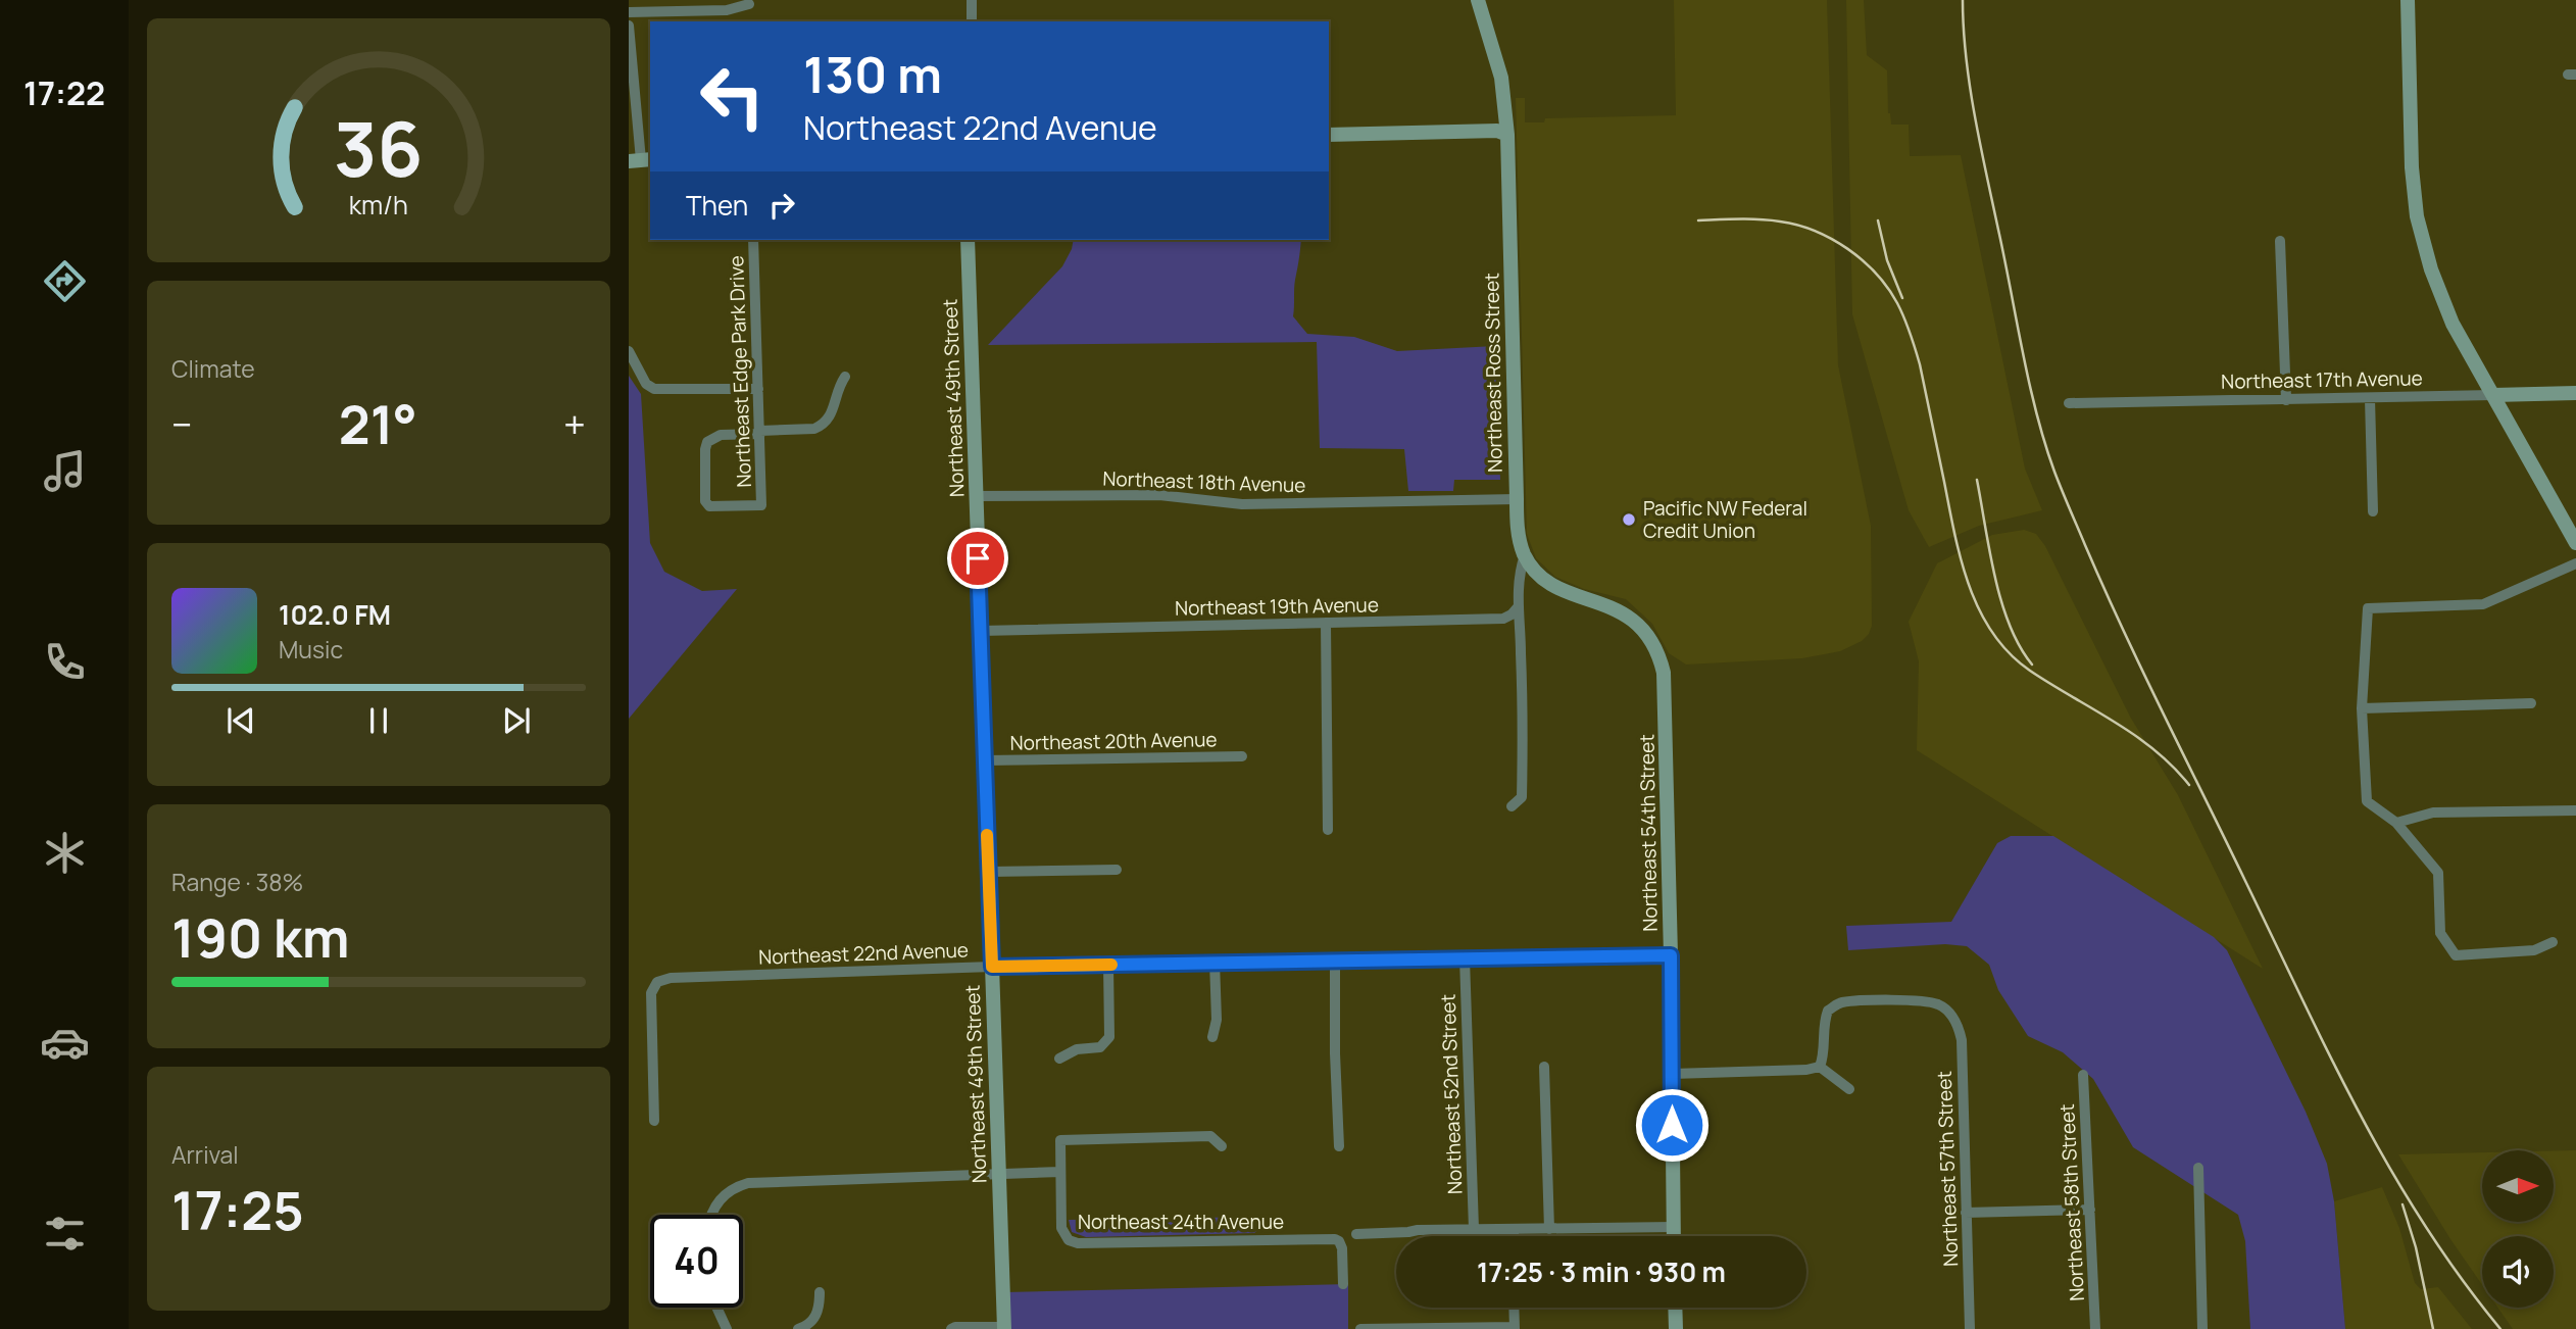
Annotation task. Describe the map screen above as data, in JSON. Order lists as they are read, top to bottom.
{
  "streets": {
    "street": [
      "Northeast Edge Park Drive",
      "Northeast Ross Street",
      "Northeast 17th Avenue",
      "Northeast 49th Street",
      "Northeast 18th Avenue",
      "Northeast 19th Avenue",
      "Northeast 20th Avenue",
      "Northeast 54th Street",
      "Northeast 22nd Avenue",
      "Northeast 52nd Street",
      "Northeast 57th Street",
      "Northeast 58th Street",
      "Northeast 24th Avenue"
    ]
  },
  "crossings": [
    ["Northeast Ross Street", "Northeast 18th Avenue"],
    ["Northeast Ross Street", "Northeast 54th Street"],
    ["Northeast 49th Street", "Northeast 18th Avenue"],
    ["Northeast 49th Street", "Northeast 19th Avenue"],
    ["Northeast 49th Street", "Northeast 20th Avenue"],
    ["Northeast 49th Street", "Northeast 22nd Avenue"],
    ["Northeast 54th Street", "Northeast 22nd Avenue"],
    ["Northeast 22nd Avenue", "Northeast 52nd Street"]
  ],
  "places": ["Pacific NW Federal Credit Union"],
  "north": "right",
  "page": {
    "tabs": "17:22",
    "turn": ["130 m", "Northeast 22nd Avenue"],
    "then": "Then",
    "tile": [
      "Climate",
      ["Range · 38%", "190 km"],
      ["Arrival", "17:25"]
    ],
    "heat": ["−", "21°", "+"],
    "song": ["102.0 FM", "Music"],
    "limit": "40",
    "trip": "17:25 · 3 min · 930 m",
    "gauge": ["36", "km/h"]
  }
}
